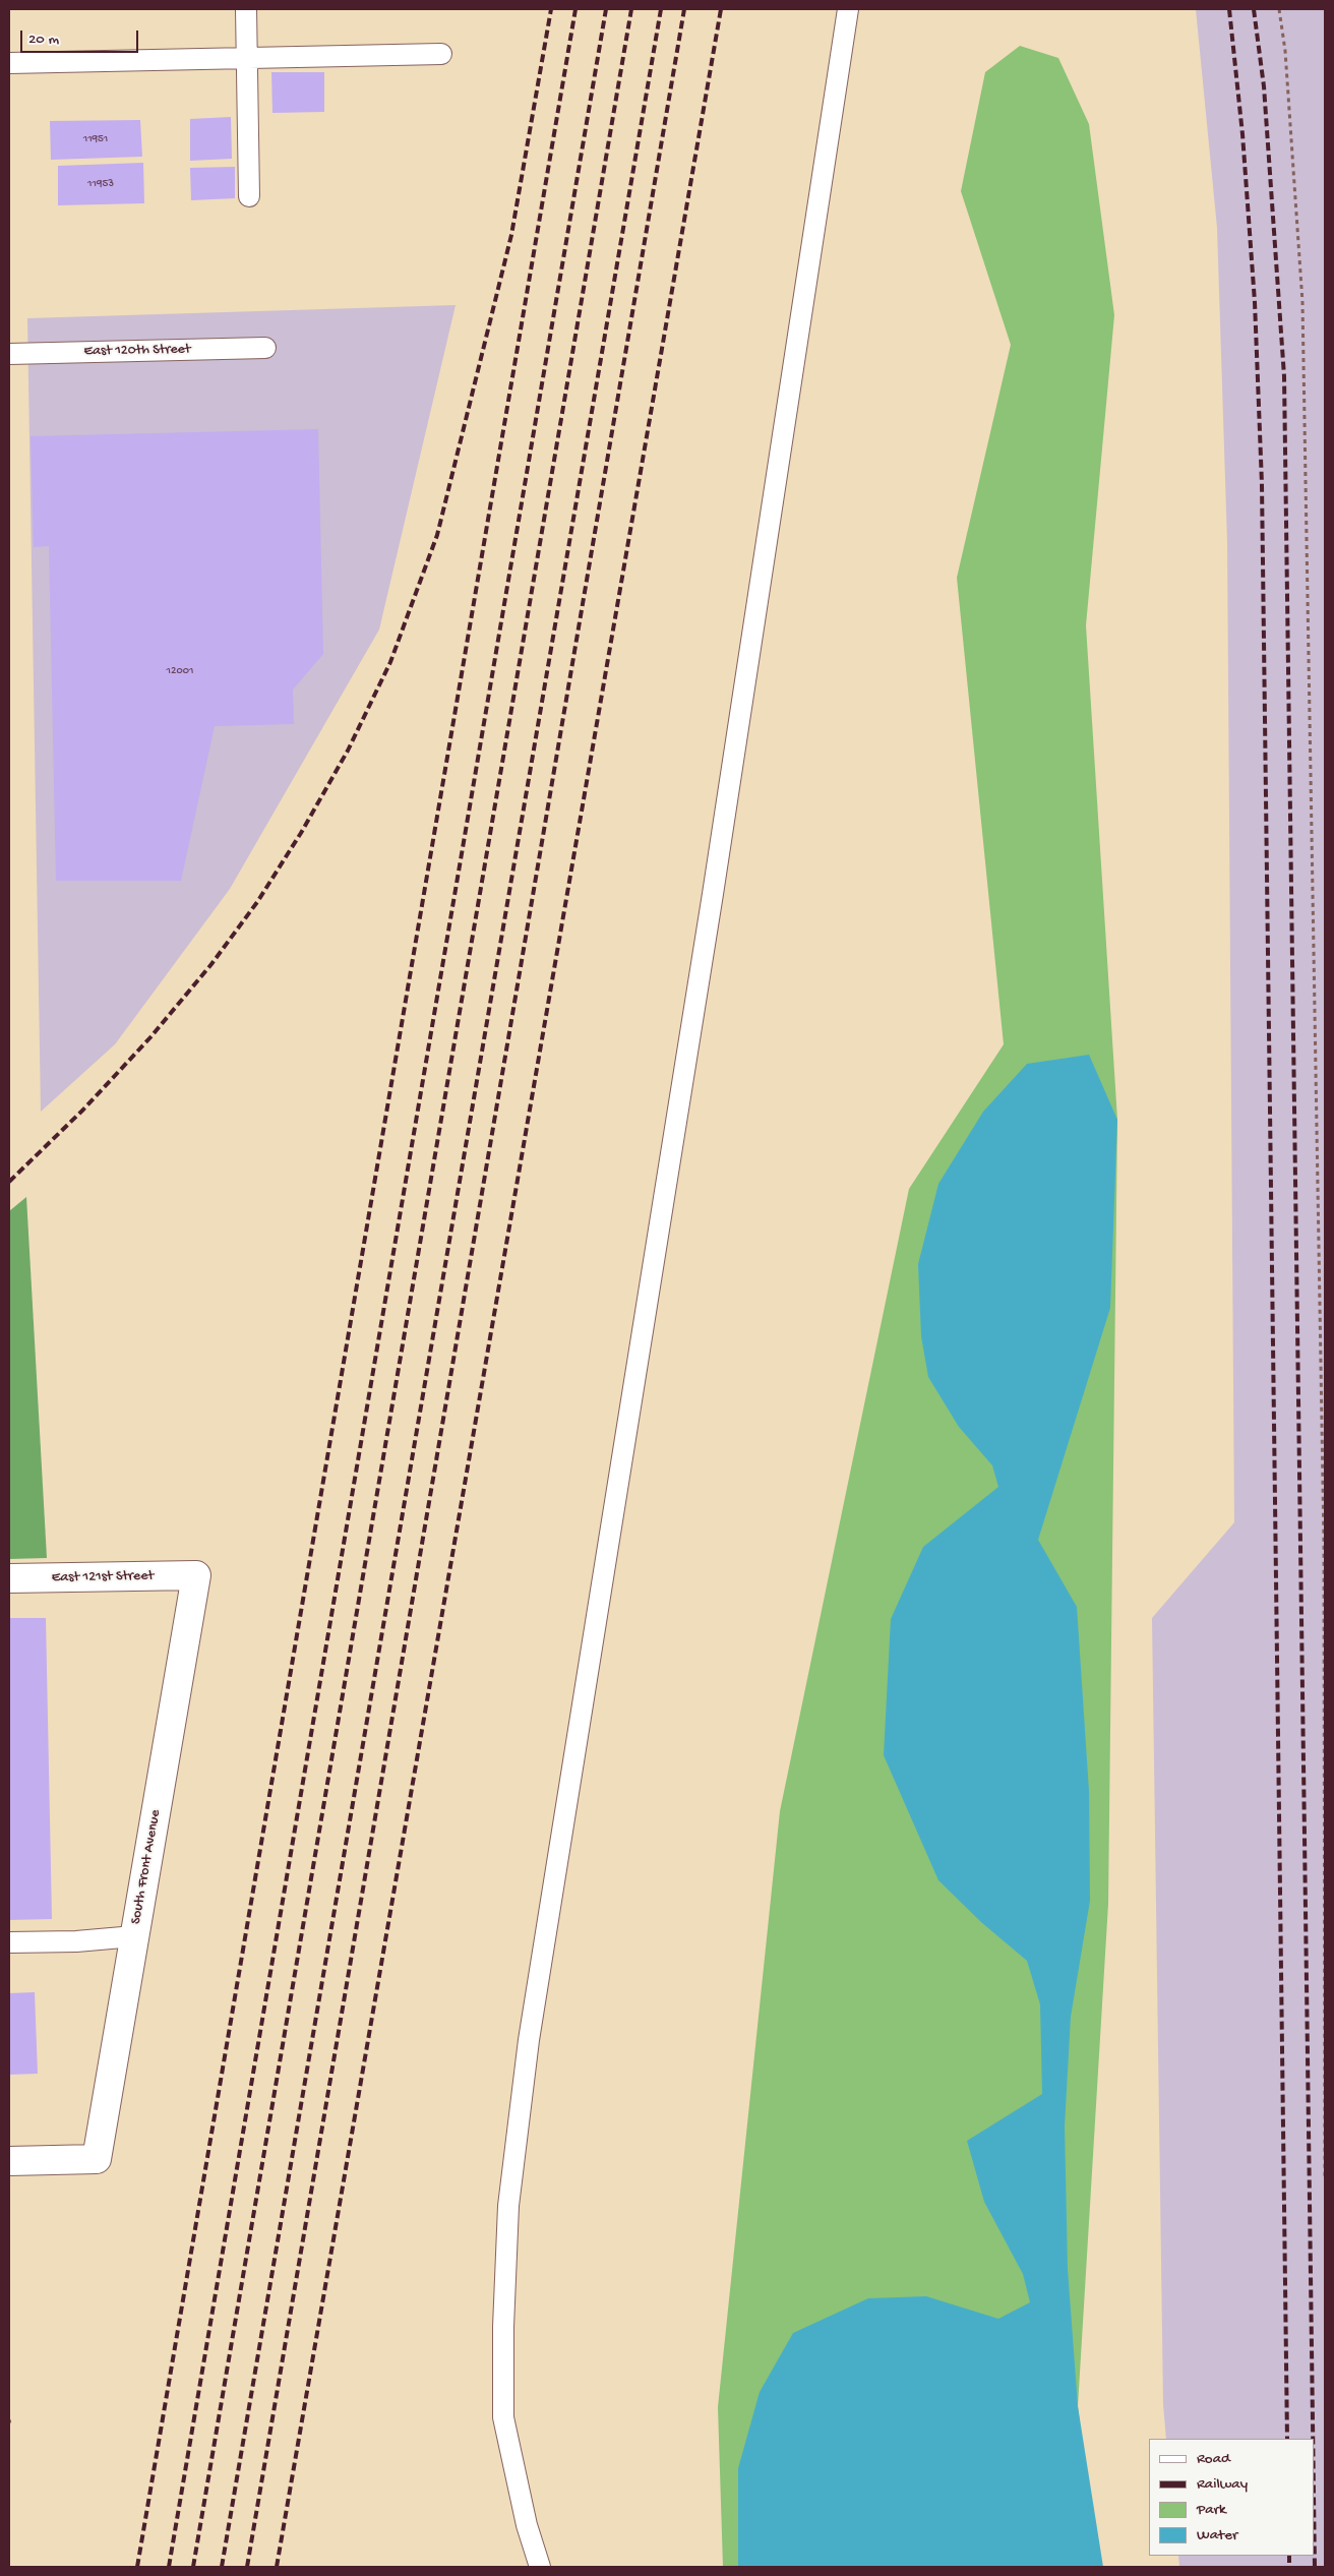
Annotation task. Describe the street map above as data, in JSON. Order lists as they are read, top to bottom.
{
  "streets": {
    "street": ["East 121st Street", "South Front Avenue"],
    "lane": ["East 120th Street"]
  },
  "crossings": [
    ["East 121st Street", "South Front Avenue"]
  ],
  "house_numbers": ["11951", "11953", "12001"],
  "legend": [
    "Road",
    "Railway",
    "Park",
    "Water"
  ],
  "scale_bar": "20 m"
}
